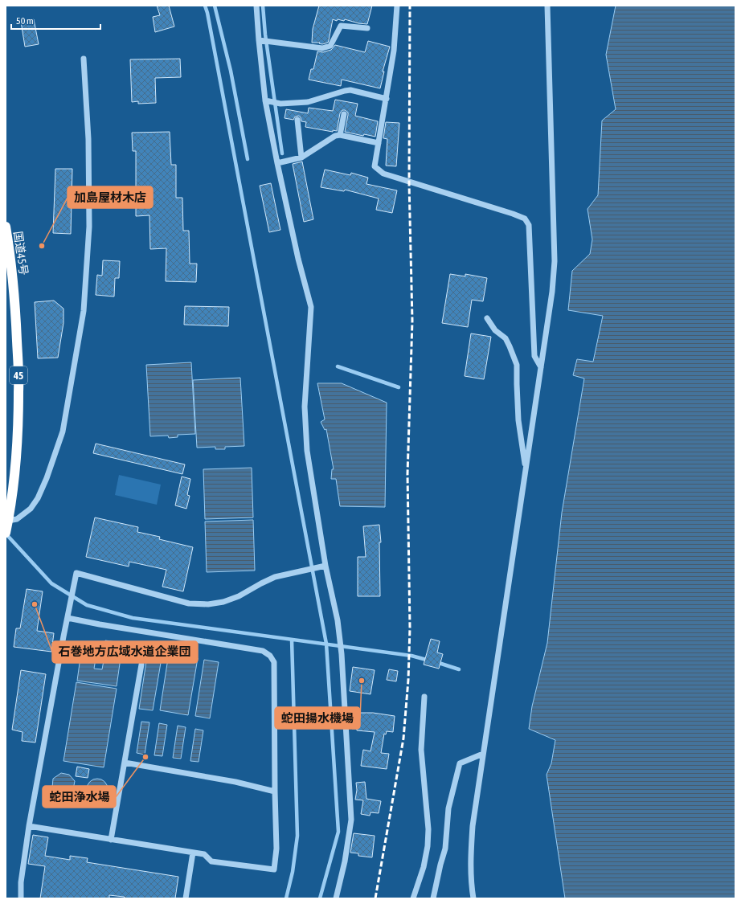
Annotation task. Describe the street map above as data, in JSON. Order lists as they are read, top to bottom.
{
  "streets": {
    "highway": ["国道45号", "45"]
  },
  "places": [
    "加島屋材木店",
    "石巻地方広域水道企業団",
    "蛇田揚水機場",
    "蛇田浄水場"
  ],
  "scale_bar": "50 m"
}
